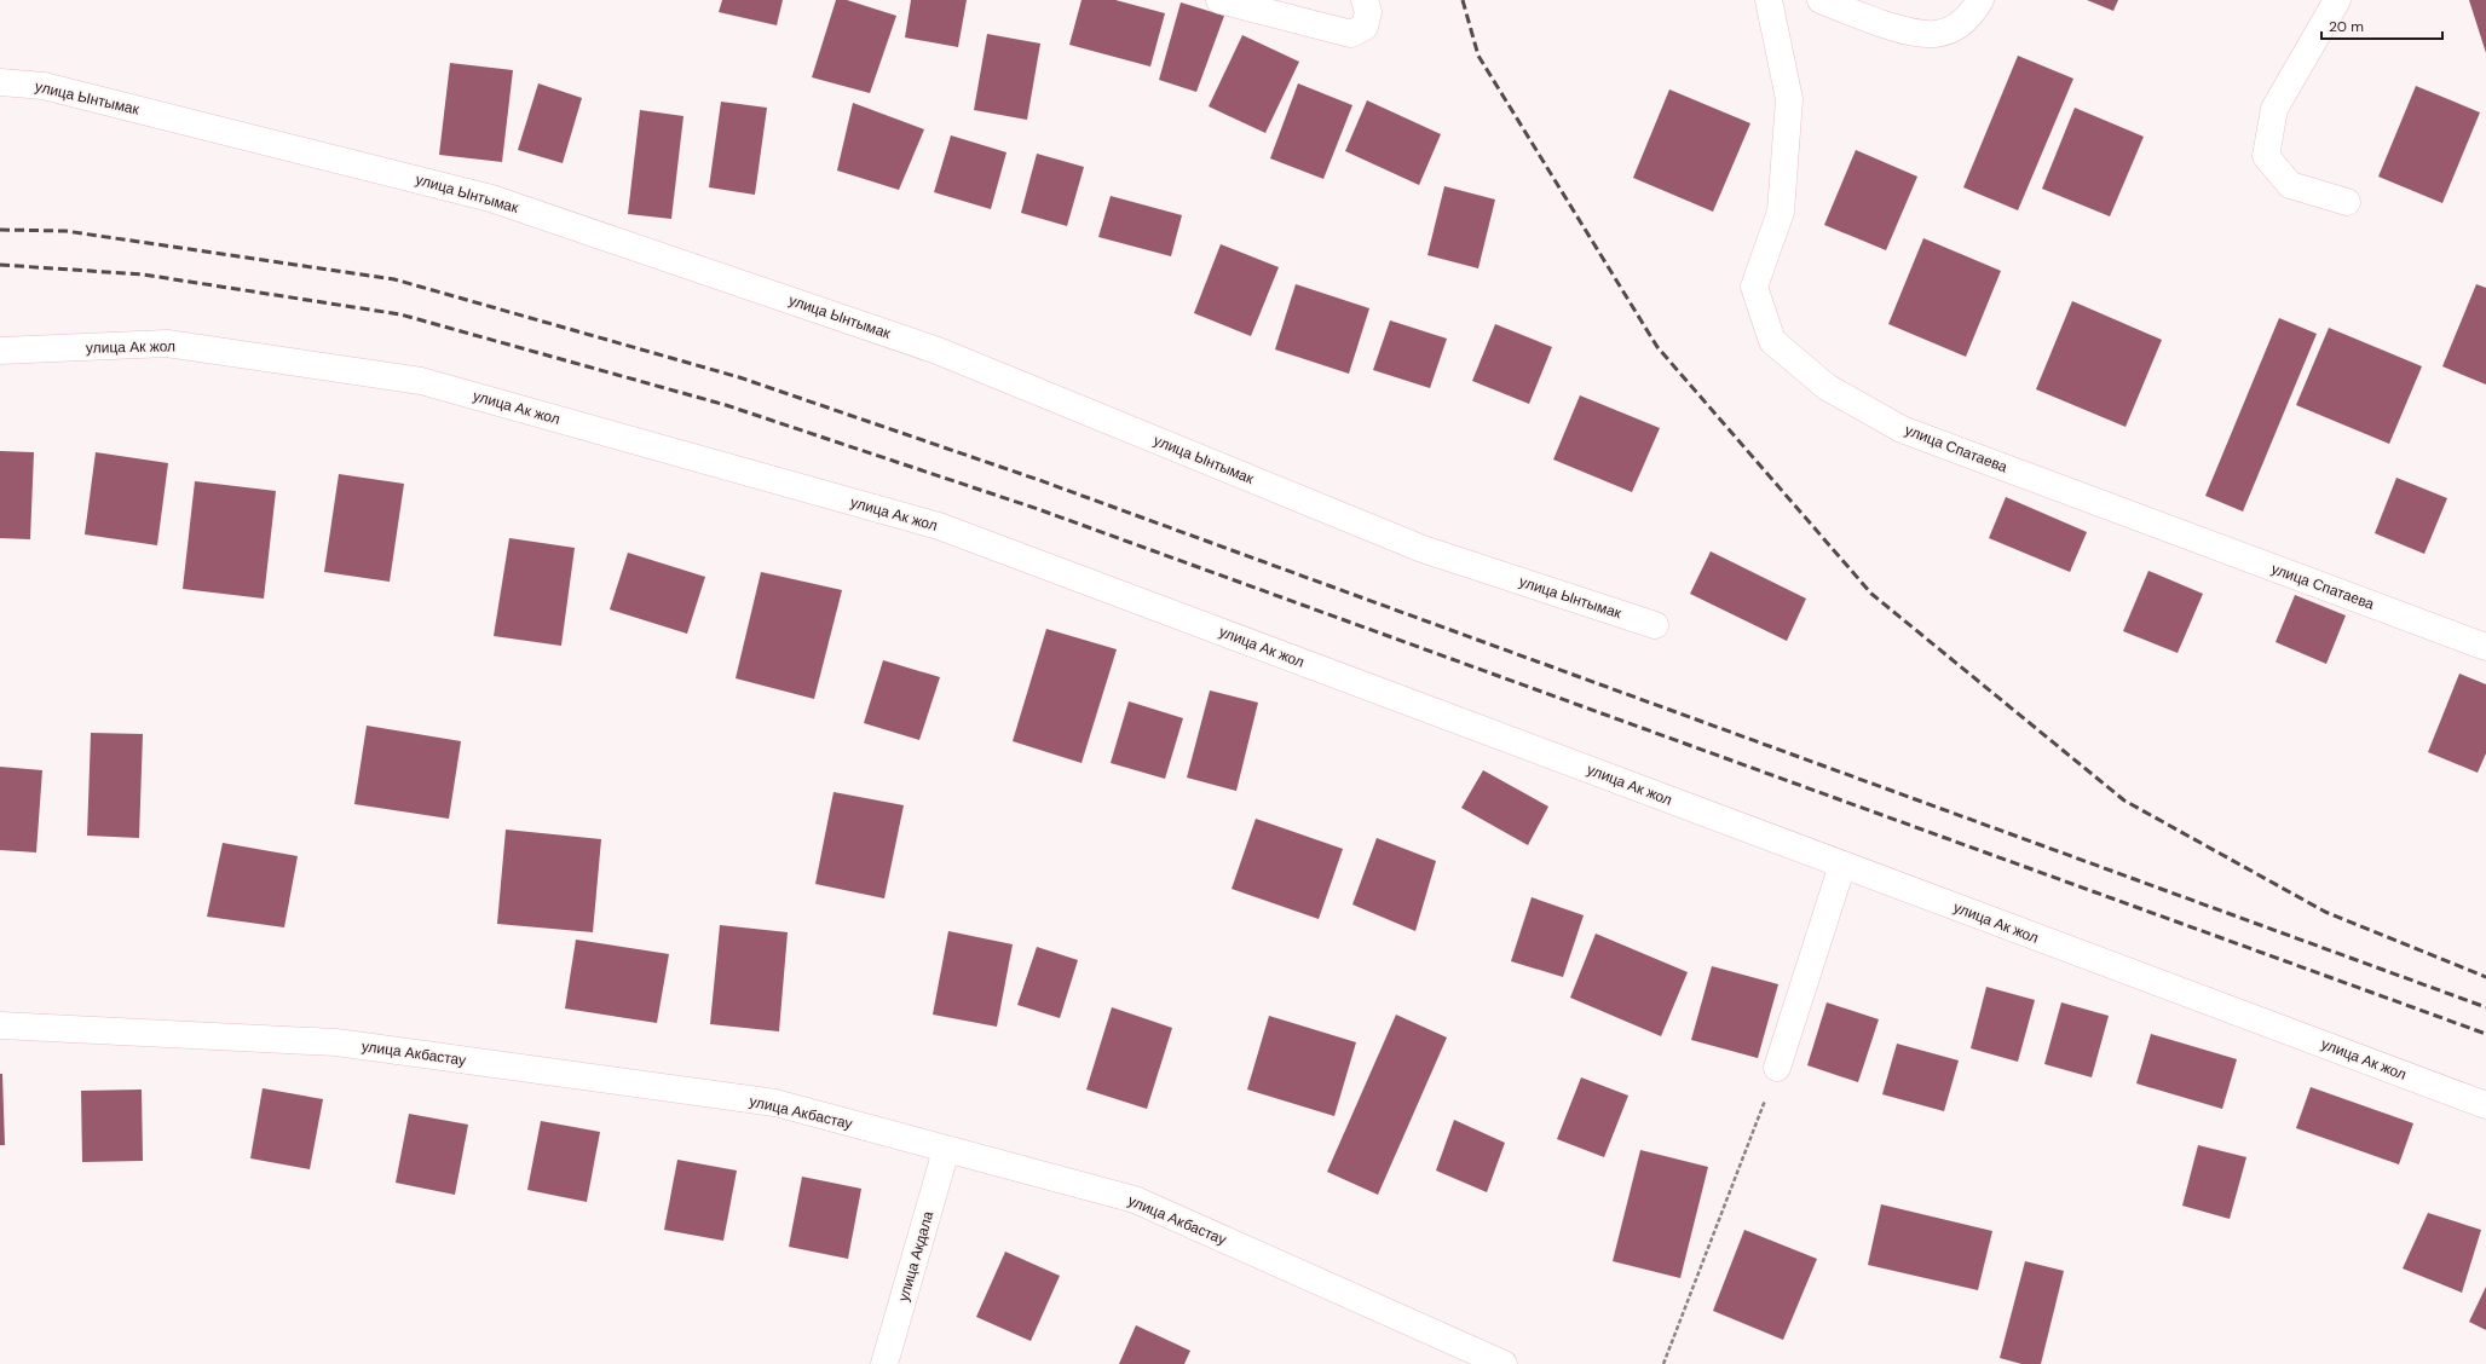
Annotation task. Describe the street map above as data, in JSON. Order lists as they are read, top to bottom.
{
  "streets": {
    "street": [
      "улица Ынтымак",
      "улица Ак жол",
      "улица Спатаева",
      "улица Акбастау",
      "улица Акдала"
    ]
  },
  "crossings": [
    ["улица Акбастау", "улица Акдала"]
  ],
  "scale_bar": "20 m"
}
